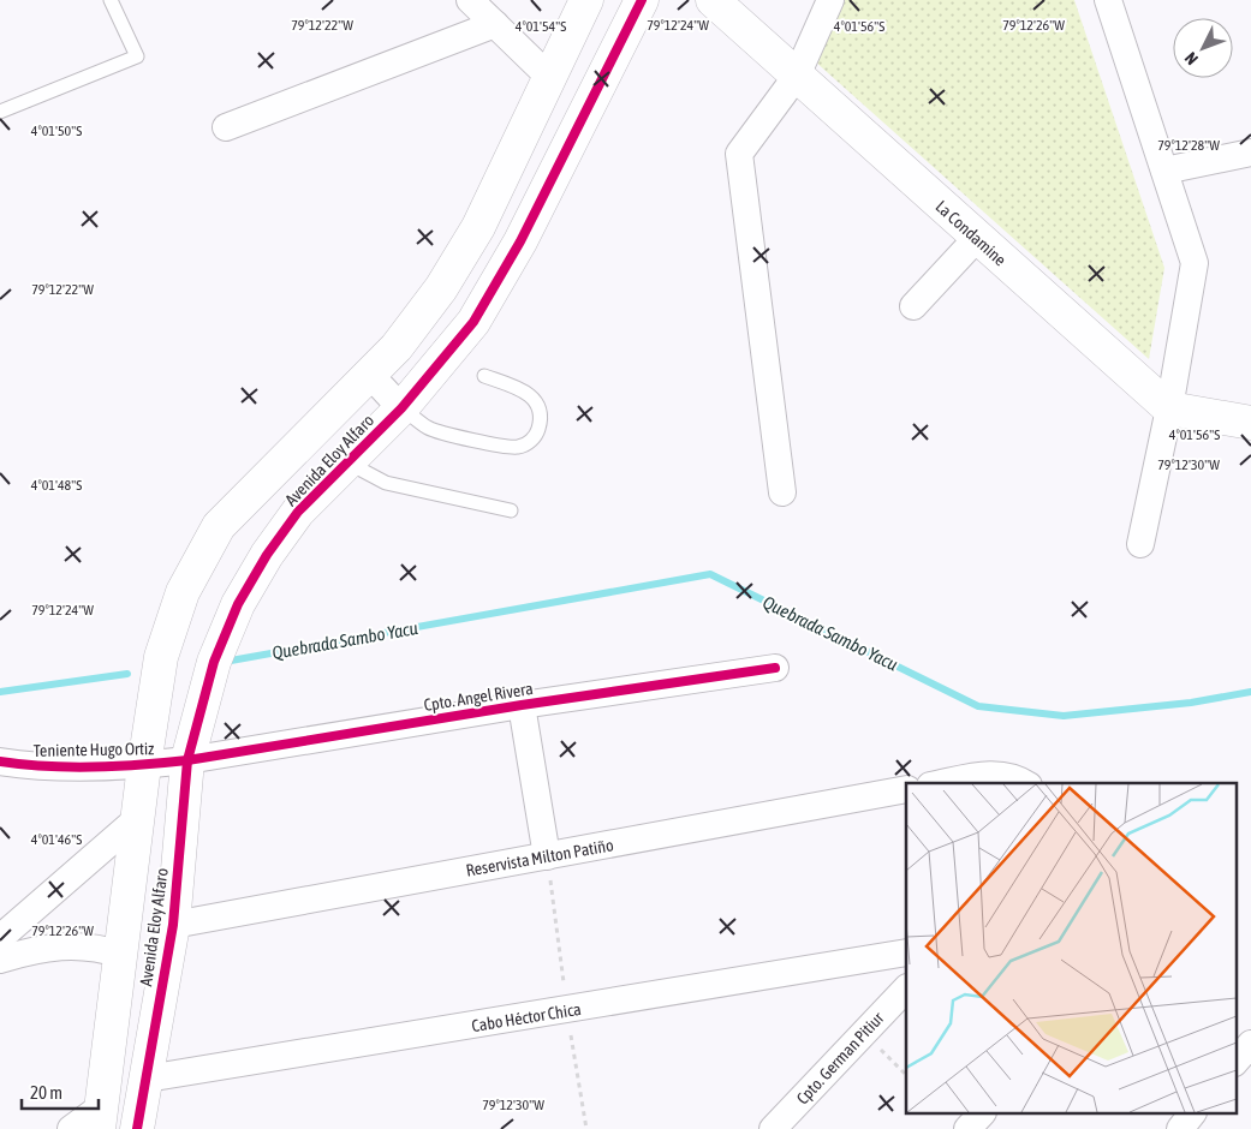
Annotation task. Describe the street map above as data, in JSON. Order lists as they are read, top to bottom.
{
  "streets": {
    "street": [
      "La Condamine",
      "Avenida Eloy Alfaro",
      "Cpto. Angel Rivera",
      "Teniente Hugo Ortiz",
      "Reservista Milton Patiño",
      "Cabo Héctor Chica",
      "Cpto. German Pitiur"
    ]
  },
  "crossings": [
    ["Avenida Eloy Alfaro", "Cpto. Angel Rivera"],
    ["Avenida Eloy Alfaro", "Teniente Hugo Ortiz"],
    ["Avenida Eloy Alfaro", "Reservista Milton Patiño"],
    ["Avenida Eloy Alfaro", "Cabo Héctor Chica"],
    ["Cpto. Angel Rivera", "Teniente Hugo Ortiz"]
  ],
  "water": ["Quebrada Sambo Yacu"],
  "scale_bar": "20 m",
  "north": "bottom left",
  "coordinates": [
    "79°12'22\"W",
    "79°12'24\"W",
    "79°12'26\"W",
    "4°01'56\"S",
    "4°01'54\"S",
    "4°01'50\"S",
    "79°12'28\"W",
    "79°12'30\"W",
    "4°01'48\"S",
    "4°01'46\"S"
  ]
}
